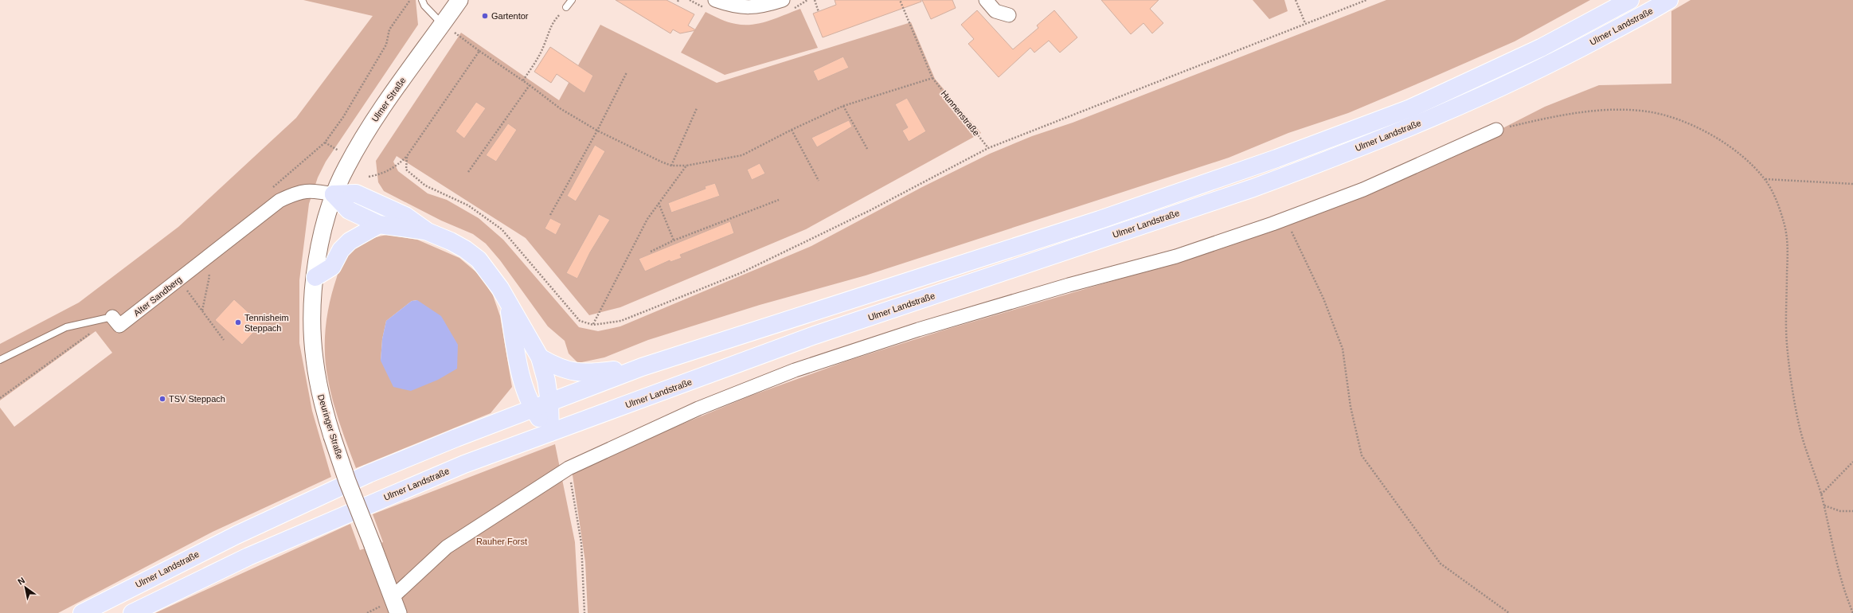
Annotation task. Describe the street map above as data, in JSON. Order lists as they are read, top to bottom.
{
  "streets": {
    "main road": ["Ulmer Landstraße"],
    "street": ["Ulmer Straße", "Alter Sandberg", "Deuringer Straße"],
    "path": ["Hunnenstraße"]
  },
  "crossings": [
    ["Ulmer Straße", "Alter Sandberg"],
    ["Ulmer Straße", "Deuringer Straße"],
    ["Alter Sandberg", "Deuringer Straße"]
  ],
  "parks": ["Rauher Forst"],
  "places": ["Gartentor", "Tennisheim Steppach", "TSV Steppach"],
  "north": "top left"
}
